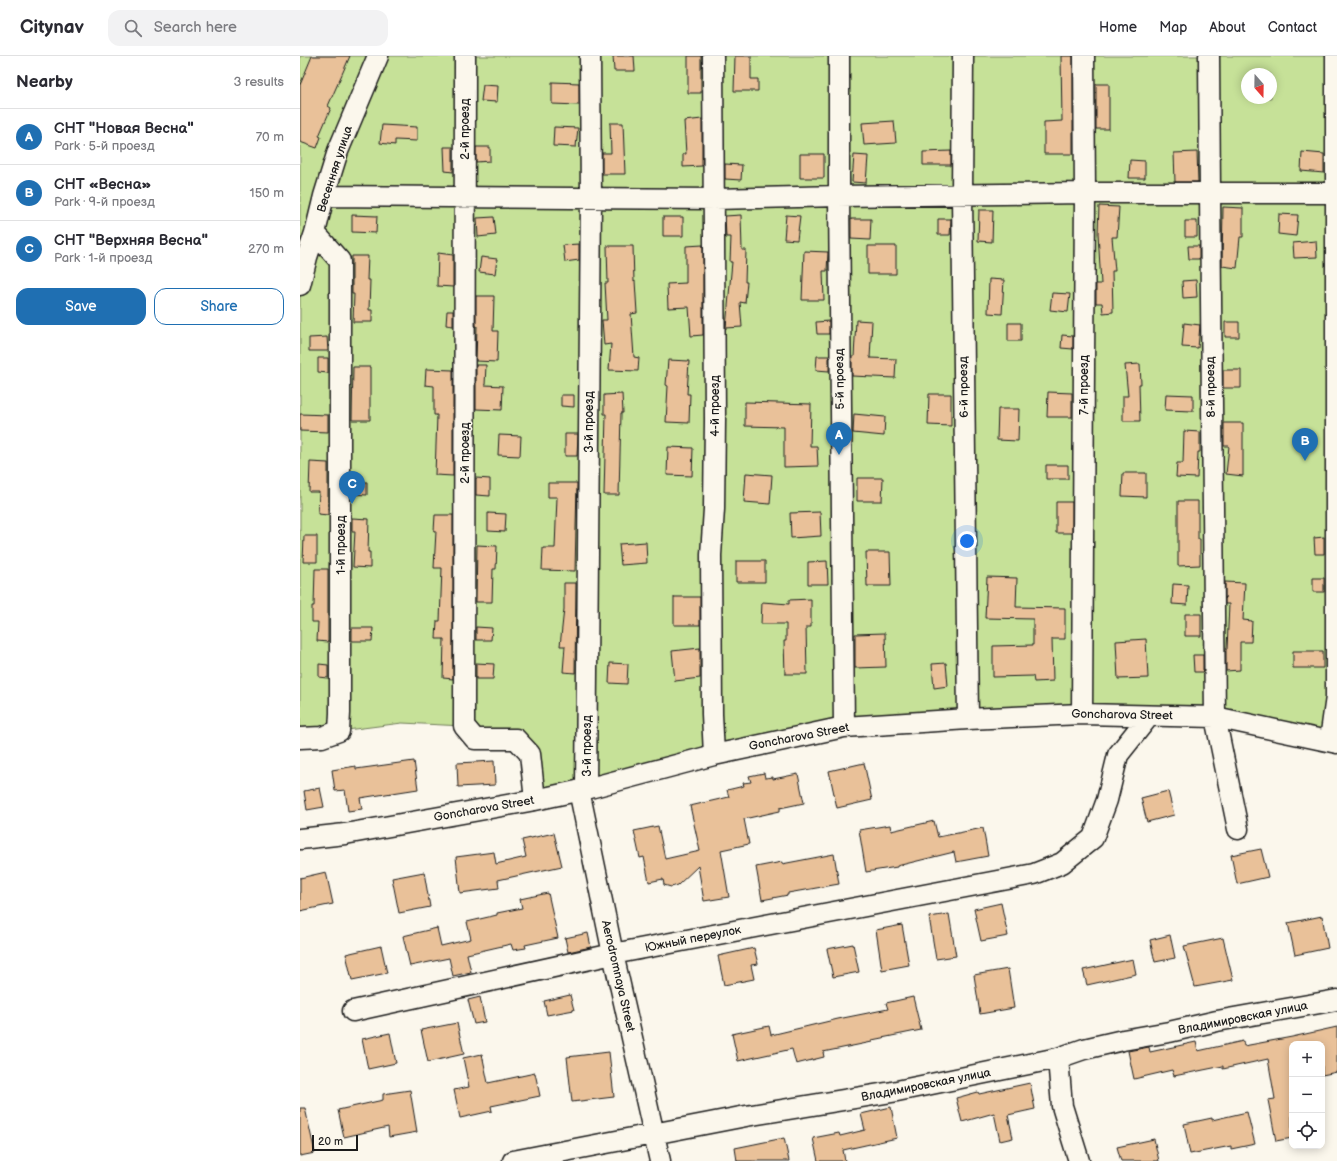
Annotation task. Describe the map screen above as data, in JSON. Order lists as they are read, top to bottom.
{
  "streets": {
    "street": [
      "2-й проезд",
      "Весенняя улица",
      "5-й проезд",
      "7-й проезд",
      "6-й проезд",
      "8-й проезд",
      "4-й проезд",
      "3-й проезд",
      "1-й проезд",
      "Goncharova Street",
      "Южный переулок",
      "Aerodromnaya Street",
      "Владимировская улица"
    ]
  },
  "crossings": [
    ["2-й проезд", "Goncharova Street"],
    ["Весенняя улица", "1-й проезд"],
    ["5-й проезд", "Goncharova Street"],
    ["7-й проезд", "Goncharova Street"],
    ["6-й проезд", "Goncharova Street"],
    ["8-й проезд", "Goncharova Street"],
    ["4-й проезд", "Goncharova Street"],
    ["3-й проезд", "Goncharova Street"],
    ["3-й проезд", "Aerodromnaya Street"],
    ["Goncharova Street", "Южный переулок"],
    ["Goncharova Street", "Aerodromnaya Street"],
    ["Южный переулок", "Aerodromnaya Street"],
    ["Aerodromnaya Street", "Владимировская улица"]
  ],
  "scale_bar": "20 m",
  "north": "bottom",
  "page": {
    "header": "Citynav",
    "search": "Search here",
    "nav": [
      "Home",
      "Map",
      "About",
      "Contact"
    ],
    "heading": ["Nearby", "3 results"],
    "list": [
      {
        "mark": "A",
        "name": "СНТ \"Новая Весна\"",
        "note": "Park · 5-й проезд",
        "value": "70 m"
      },
      {
        "mark": "B",
        "name": "СНТ «Весна»",
        "note": "Park · 9-й проезд",
        "value": "150 m"
      },
      {
        "mark": "C",
        "name": "СНТ \"Верхняя Весна\"",
        "note": "Park · 1-й проезд",
        "value": "270 m"
      }
    ],
    "buttons": ["Save", "Share"],
    "pins": ["A", "B", "C"],
    "map_buttons": ["+", "−"],
    "scale": "20 m"
  }
}
